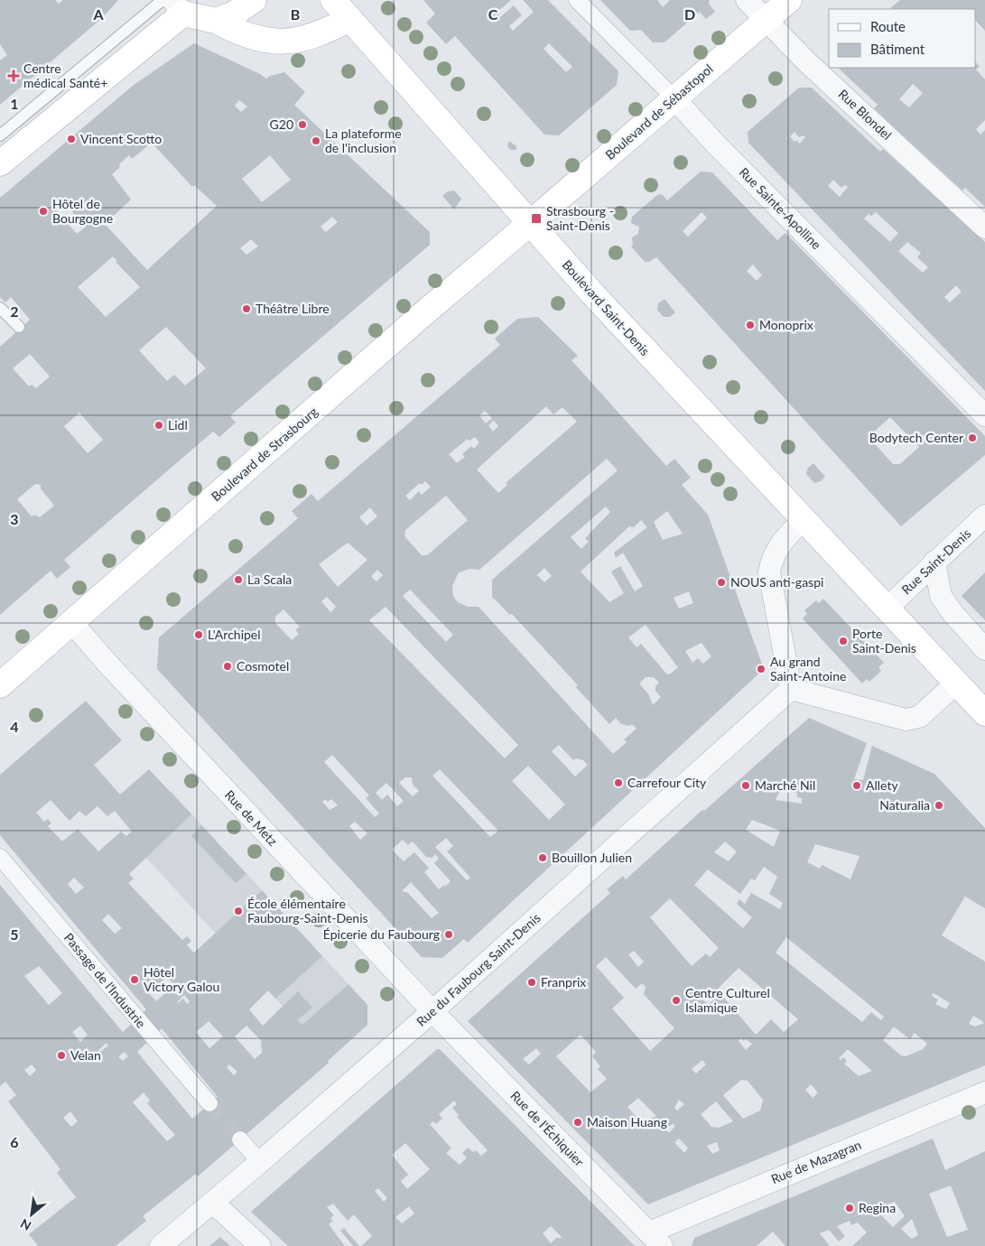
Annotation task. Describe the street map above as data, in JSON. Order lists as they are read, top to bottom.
{
  "streets": {
    "main road": ["Boulevard de Sébastopol", "Boulevard Saint-Denis", "Boulevard de Strasbourg"],
    "street": [
      "Rue Blondel",
      "Rue Sainte-Apolline",
      "Rue Saint-Denis",
      "Rue de Metz",
      "Rue du Faubourg Saint-Denis",
      "Passage de l'Industrie",
      "Rue de l'Échiquier",
      "Rue de Mazagran"
    ]
  },
  "crossings": [
    ["Boulevard de Sébastopol", "Rue Blondel"],
    ["Boulevard de Sébastopol", "Rue Sainte-Apolline"],
    ["Boulevard de Sébastopol", "Boulevard Saint-Denis"],
    ["Boulevard de Sébastopol", "Boulevard de Strasbourg"],
    ["Boulevard Saint-Denis", "Boulevard de Strasbourg"],
    ["Boulevard Saint-Denis", "Rue Saint-Denis"],
    ["Boulevard de Strasbourg", "Rue de Metz"],
    ["Rue de Metz", "Rue du Faubourg Saint-Denis"],
    ["Rue de Metz", "Rue de l'Échiquier"],
    ["Rue du Faubourg Saint-Denis", "Rue de l'Échiquier"],
    ["Rue de l'Échiquier", "Rue de Mazagran"]
  ],
  "places": {
    "health": ["Centre médical Santé+"],
    "other": [
      "G20",
      "Vincent Scotto",
      "La plateforme de l'inclusion",
      "Hôtel de Bourgogne",
      "Théâtre Libre",
      "Monoprix",
      "Lidl",
      "Bodytech Center",
      "La Scala",
      "NOUS anti-gaspi",
      "L'Archipel",
      "Porte Saint-Denis",
      "Cosmotel",
      "Au grand Saint-Antoine",
      "Carrefour City",
      "Marché Nil",
      "Allety",
      "Naturalia",
      "Bouillon Julien",
      "École élémentaire Faubourg-Saint-Denis",
      "Épicerie du Faubourg",
      "Hôtel Victory Galou",
      "Franprix",
      "Centre Culturel Islamique",
      "Velan",
      "Maison Huang",
      "Regina"
    ],
    "transit": ["Strasbourg - Saint-Denis"]
  },
  "legend": ["Route", "Bâtiment"],
  "north": "bottom left",
  "grid": {
    "columns": [
      "A",
      "B",
      "C",
      "D"
    ],
    "rows": [
      "1",
      "2",
      "3",
      "4",
      "5",
      "6"
    ]
  }
}
